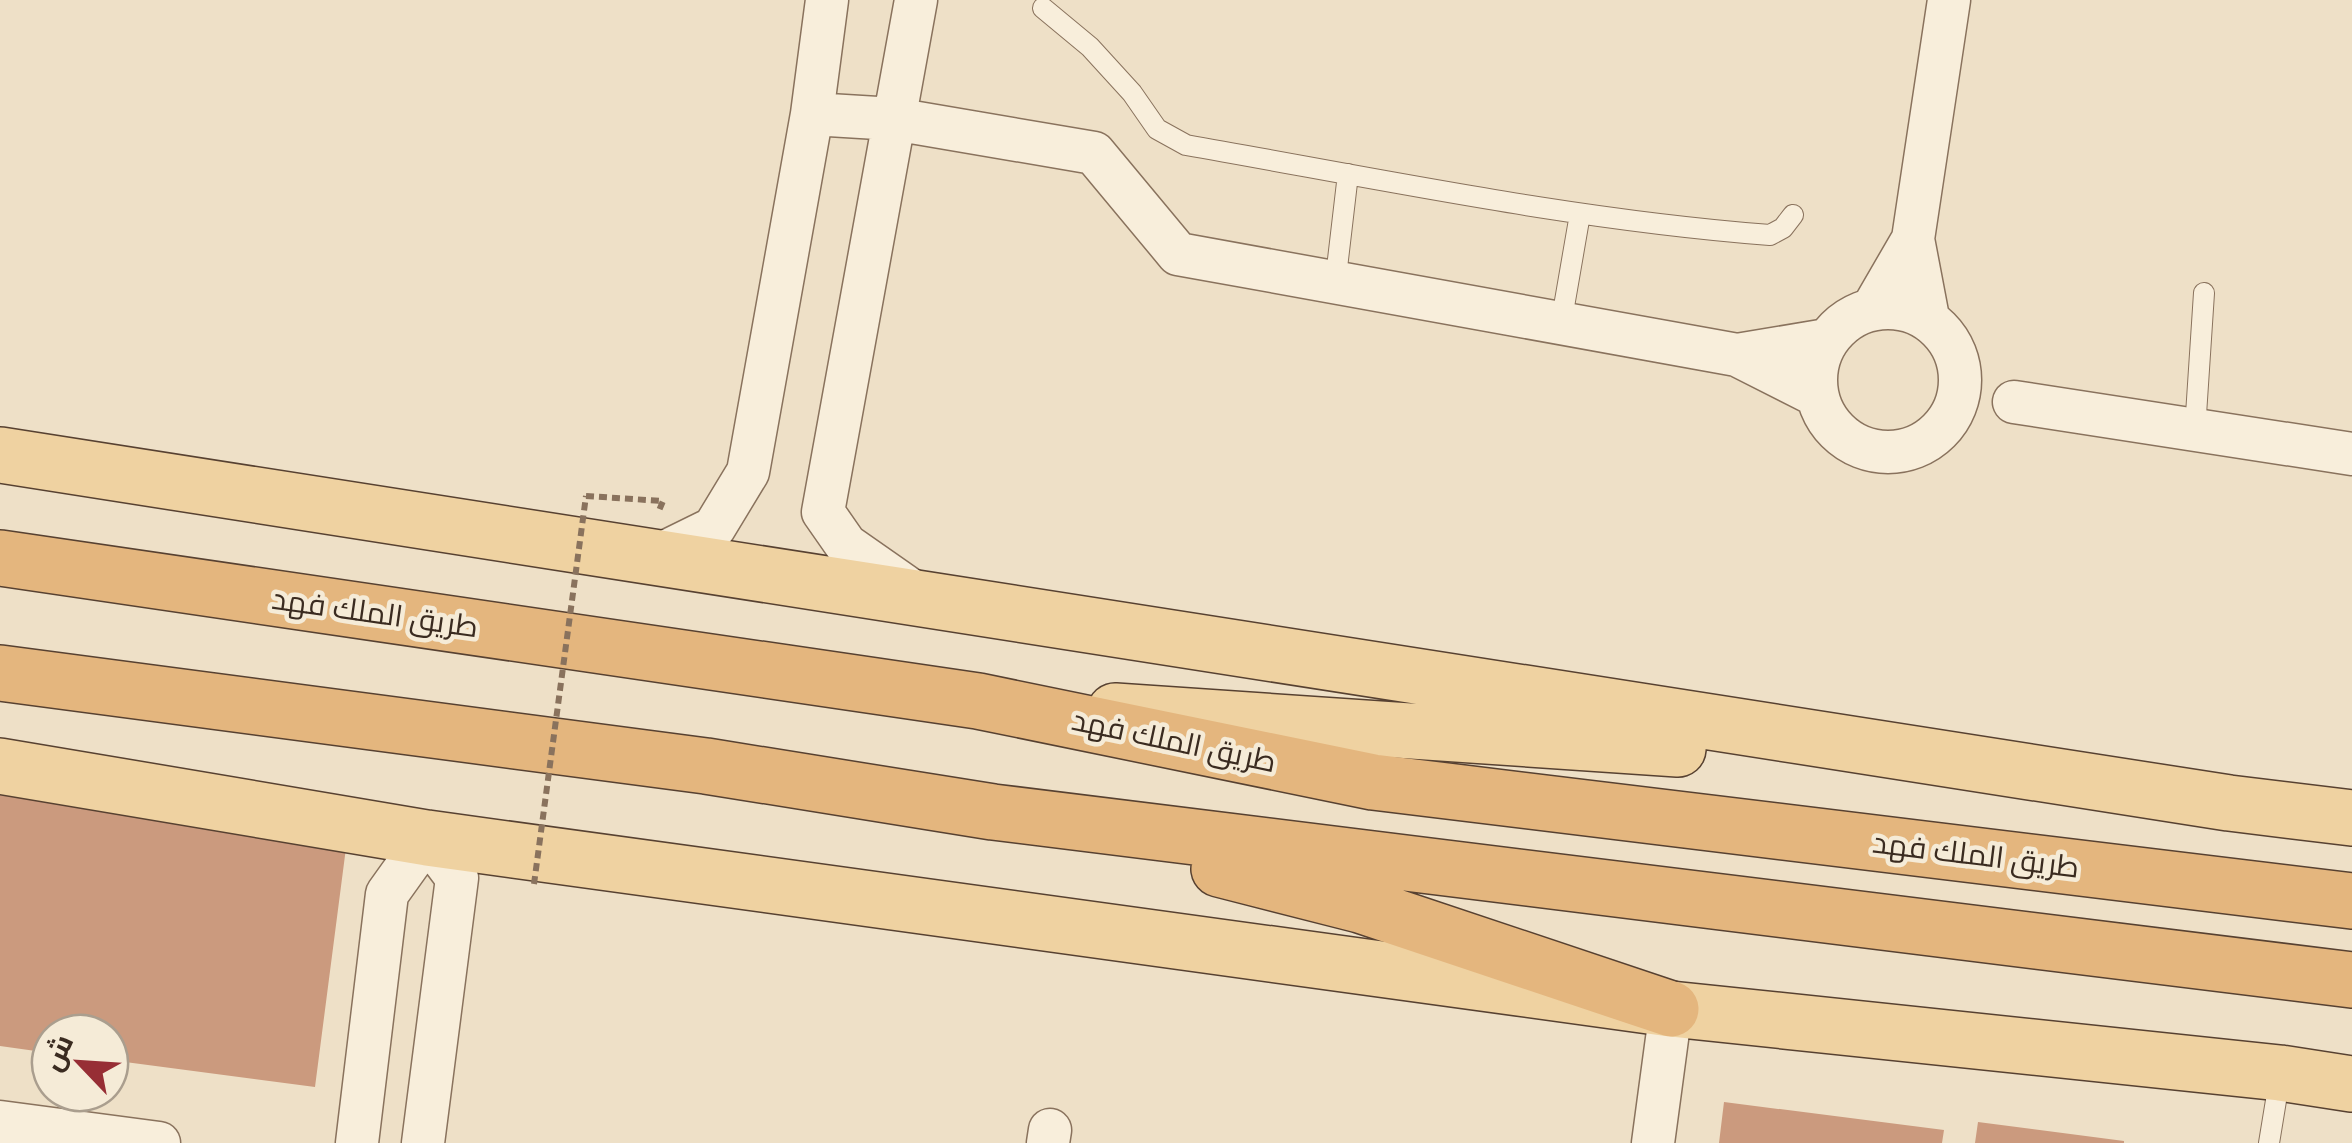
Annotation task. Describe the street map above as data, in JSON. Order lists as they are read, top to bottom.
{
  "streets": {
    "highway": ["طريق الملك فهد"]
  },
  "north": "top left"
}
